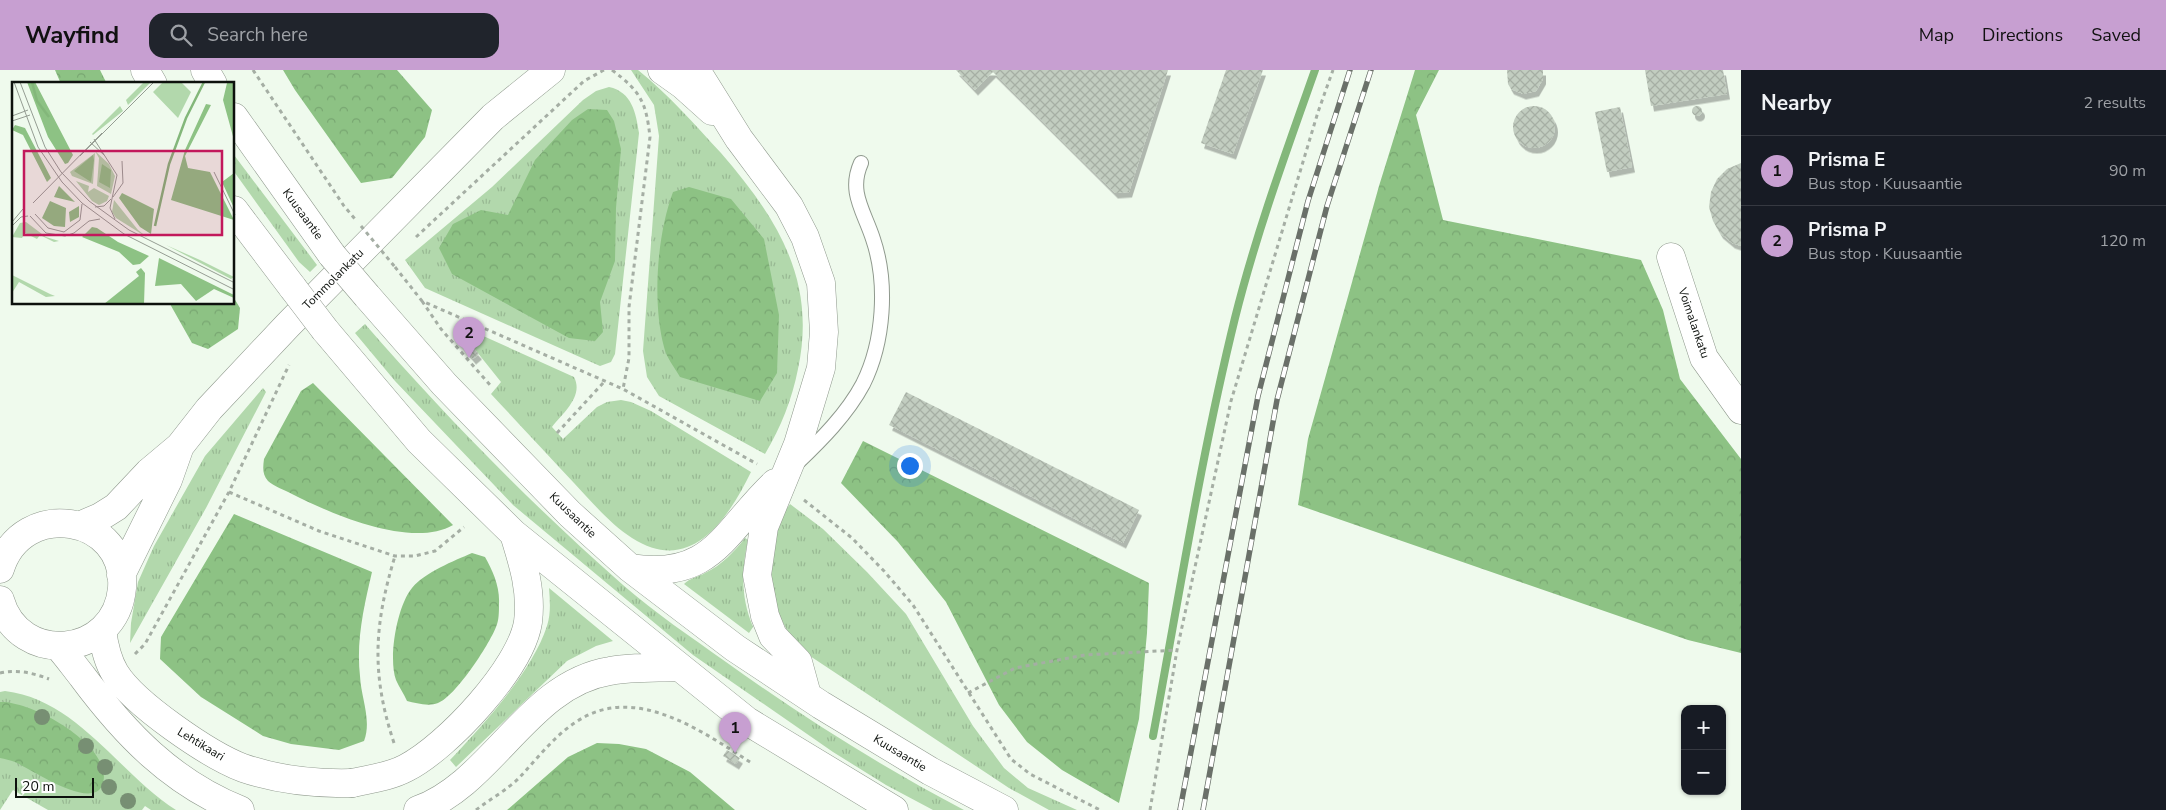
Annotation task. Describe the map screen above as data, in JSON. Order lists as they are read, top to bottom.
{
  "streets": {
    "main road": [
      "Kuusaantie",
      "Tommolankatu",
      "Voimalankatu",
      "Lehtikaari"
    ]
  },
  "scale_bar": "20 m",
  "page": {
    "header": "Wayfind",
    "search": "Search here",
    "nav": ["Map", "Directions", "Saved"],
    "heading": ["Nearby", "2 results"],
    "list": [
      {
        "mark": "1",
        "name": "Prisma E",
        "note": "Bus stop · Kuusaantie",
        "value": "90 m"
      },
      {
        "mark": "2",
        "name": "Prisma P",
        "note": "Bus stop · Kuusaantie",
        "value": "120 m"
      }
    ],
    "pins": ["2", "1"],
    "map_buttons": ["+", "−"],
    "scale": "20 m"
  }
}
